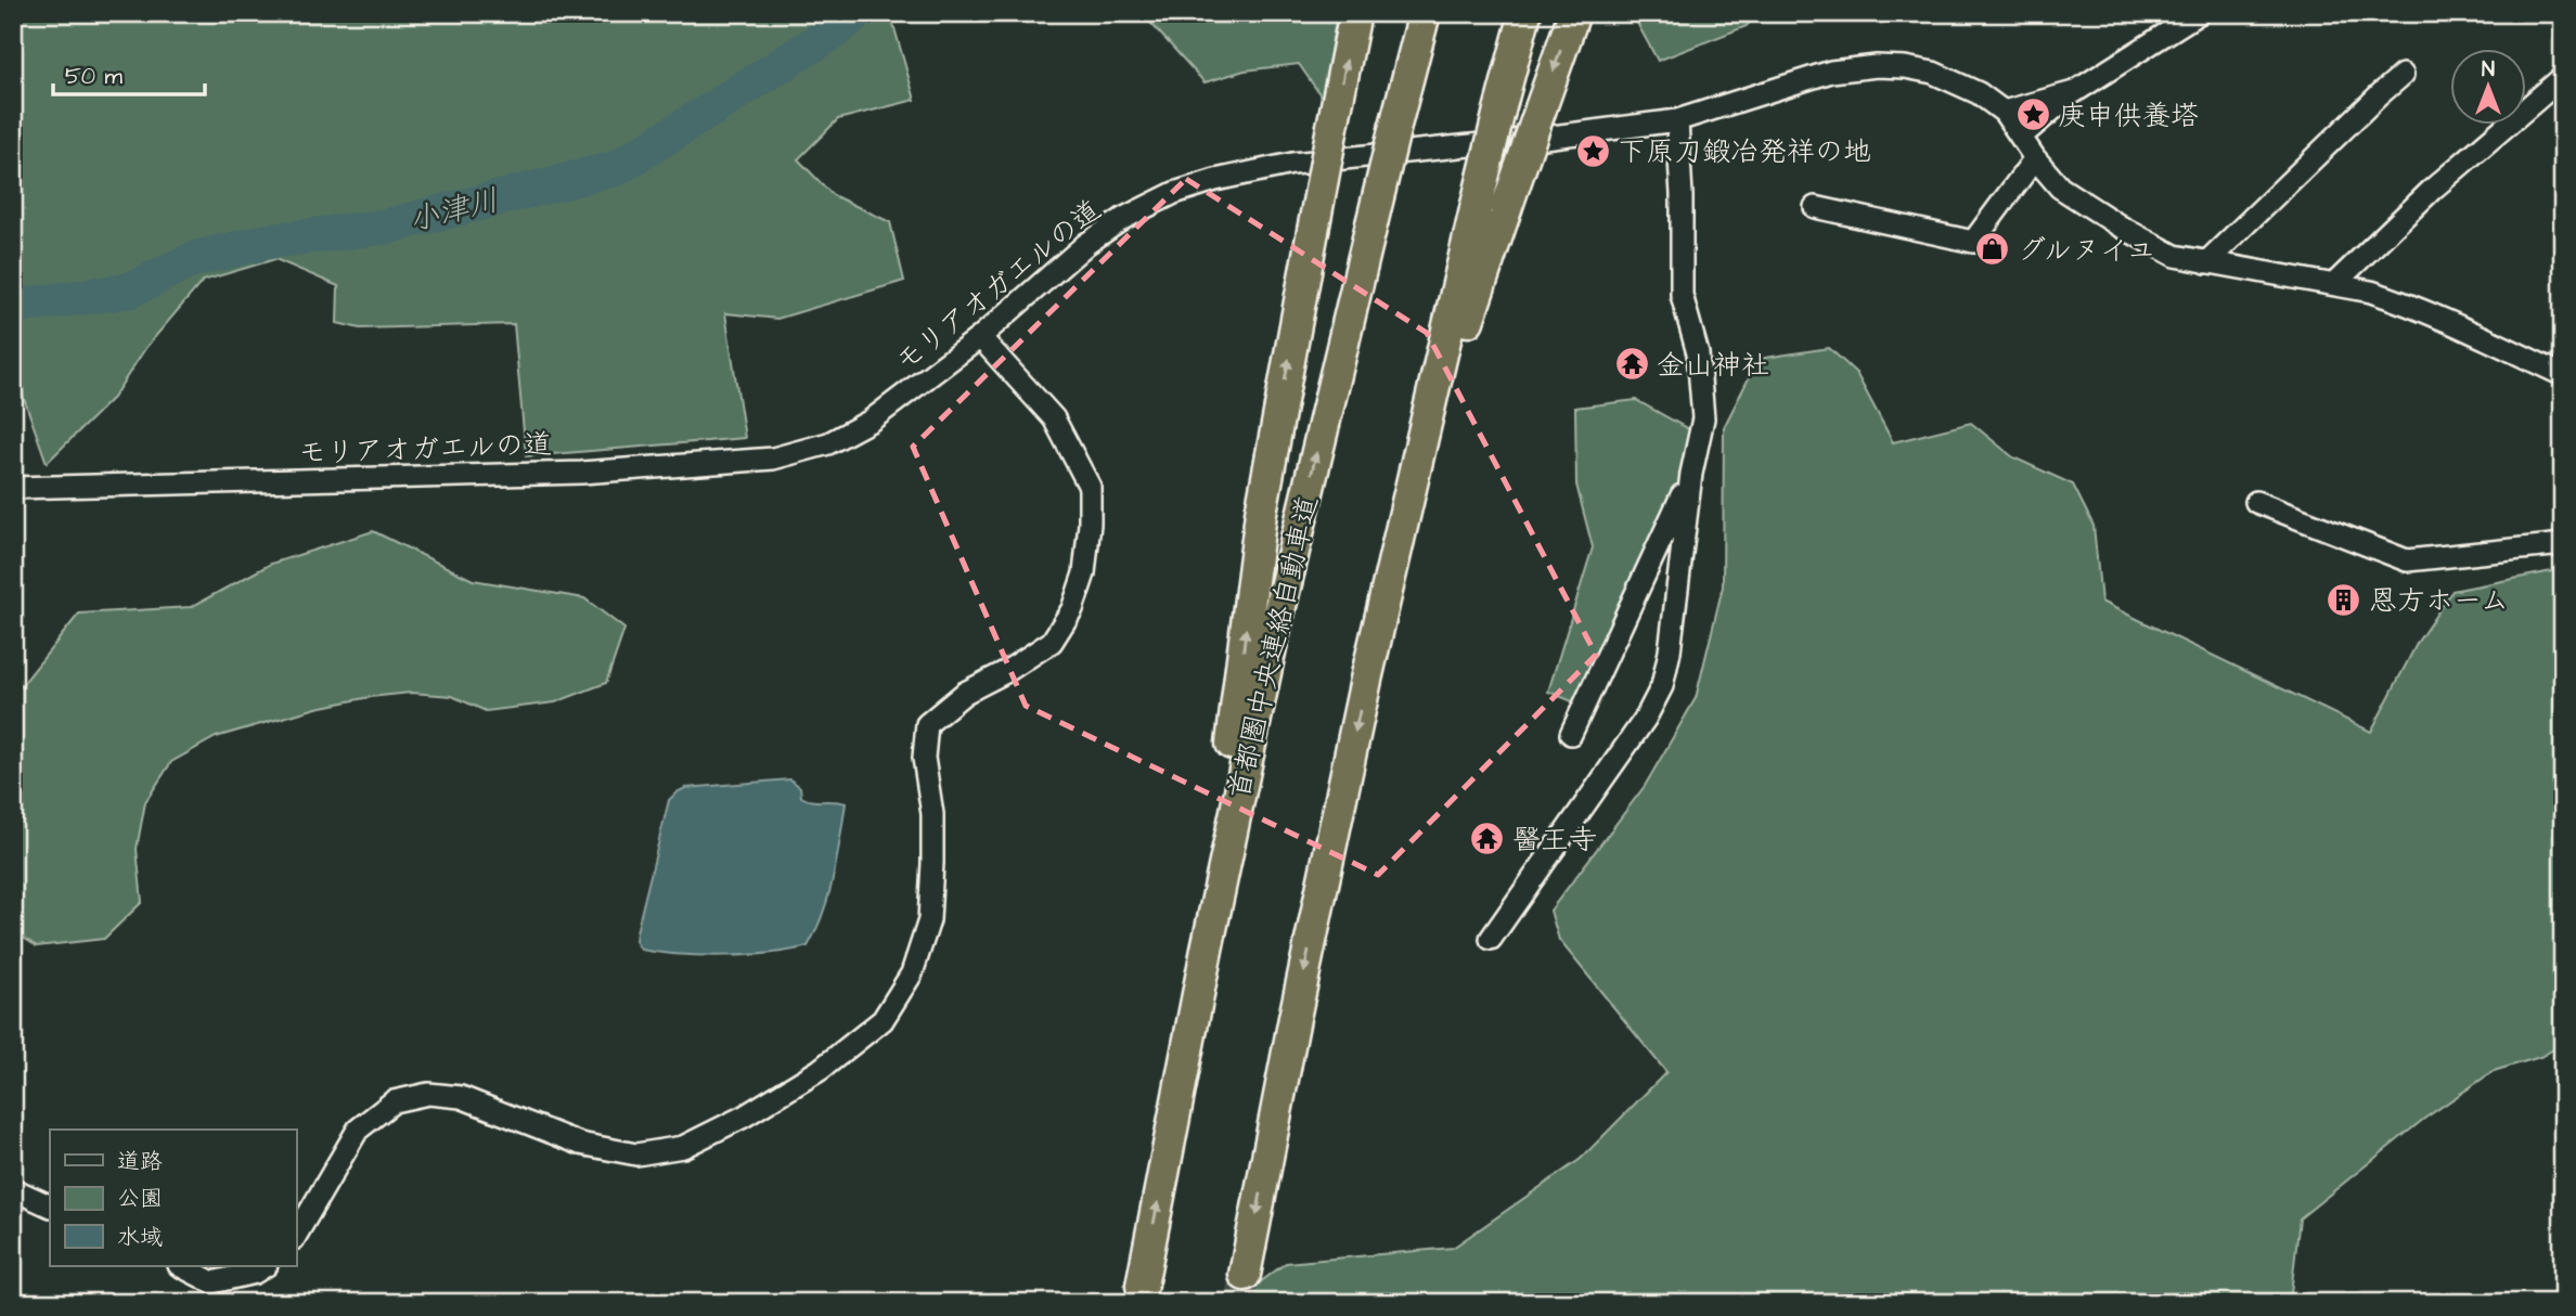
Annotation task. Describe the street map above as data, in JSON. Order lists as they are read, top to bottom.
{
  "streets": {
    "highway": ["首都圏中央連絡自動車道"],
    "street": ["モリアオガエルの道"]
  },
  "water": ["小津川"],
  "places": {
    "place": ["庚申供養塔", "下原刀鍛冶発祥の地"],
    "shop": ["グルヌイユ"],
    "temple": ["金山神社", "醫王寺"],
    "building": ["恩方ホーム"]
  },
  "legend": ["道路", "公園", "水域"],
  "scale_bar": "50 m",
  "north": "top"
}
